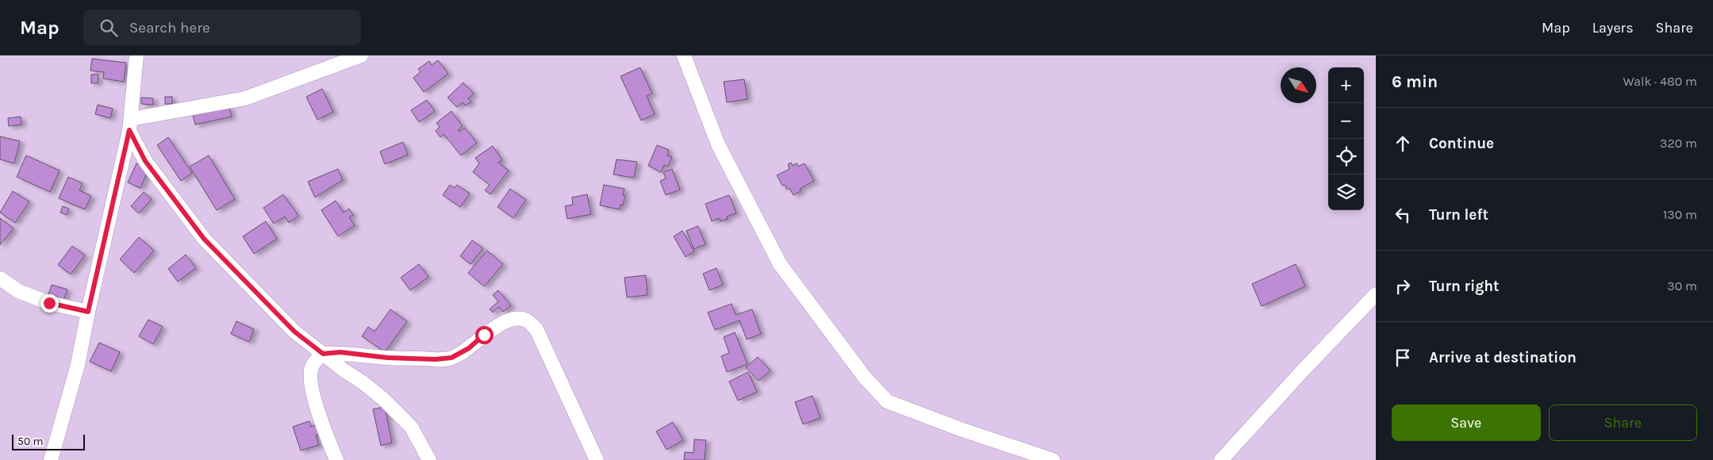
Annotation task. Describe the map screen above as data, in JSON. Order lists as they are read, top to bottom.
{
  "scale_bar": "50 m",
  "north": "bottom right",
  "page": {
    "header": "Map",
    "search": "Search here",
    "nav": ["Map", "Layers", "Share"],
    "heading": ["6 min", "Walk · 480 m"],
    "map_buttons": ["+", "−"],
    "list": [
      ["Continue", "320 m"],
      ["Turn left", "130 m"],
      ["Turn right", "30 m"],
      "Arrive at destination"
    ],
    "buttons": ["Save", "Share"],
    "scale": "50 m"
  }
}
